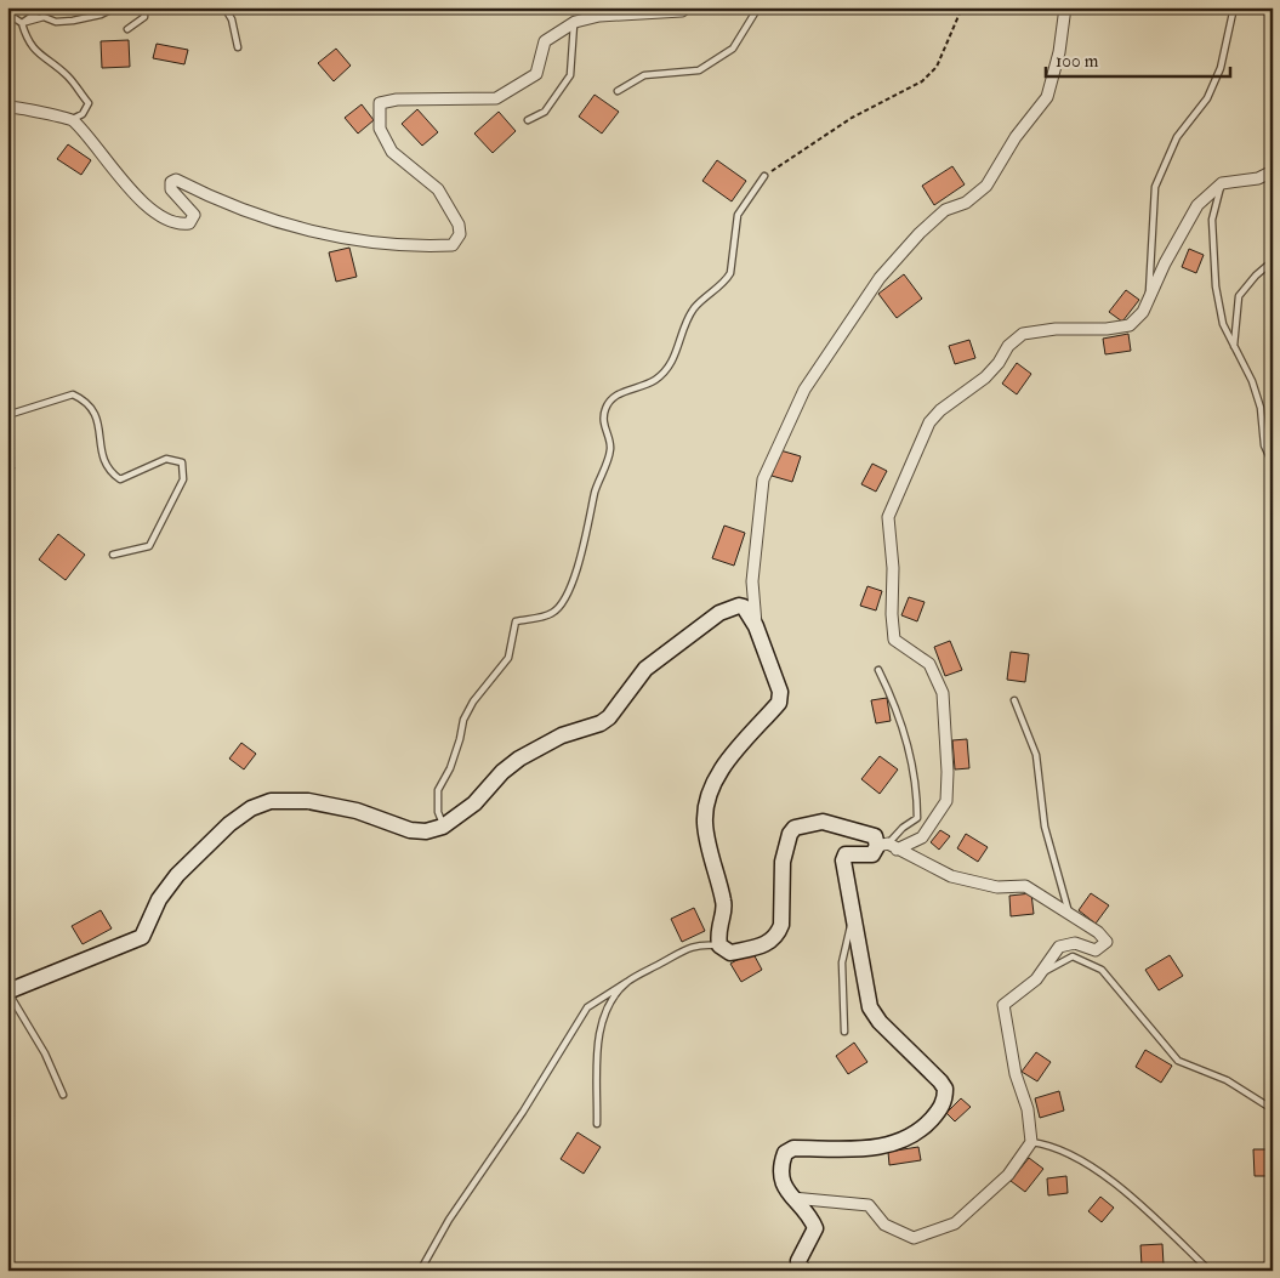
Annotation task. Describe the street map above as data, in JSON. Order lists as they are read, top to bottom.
{
  "scale_bar": "100 m"
}
